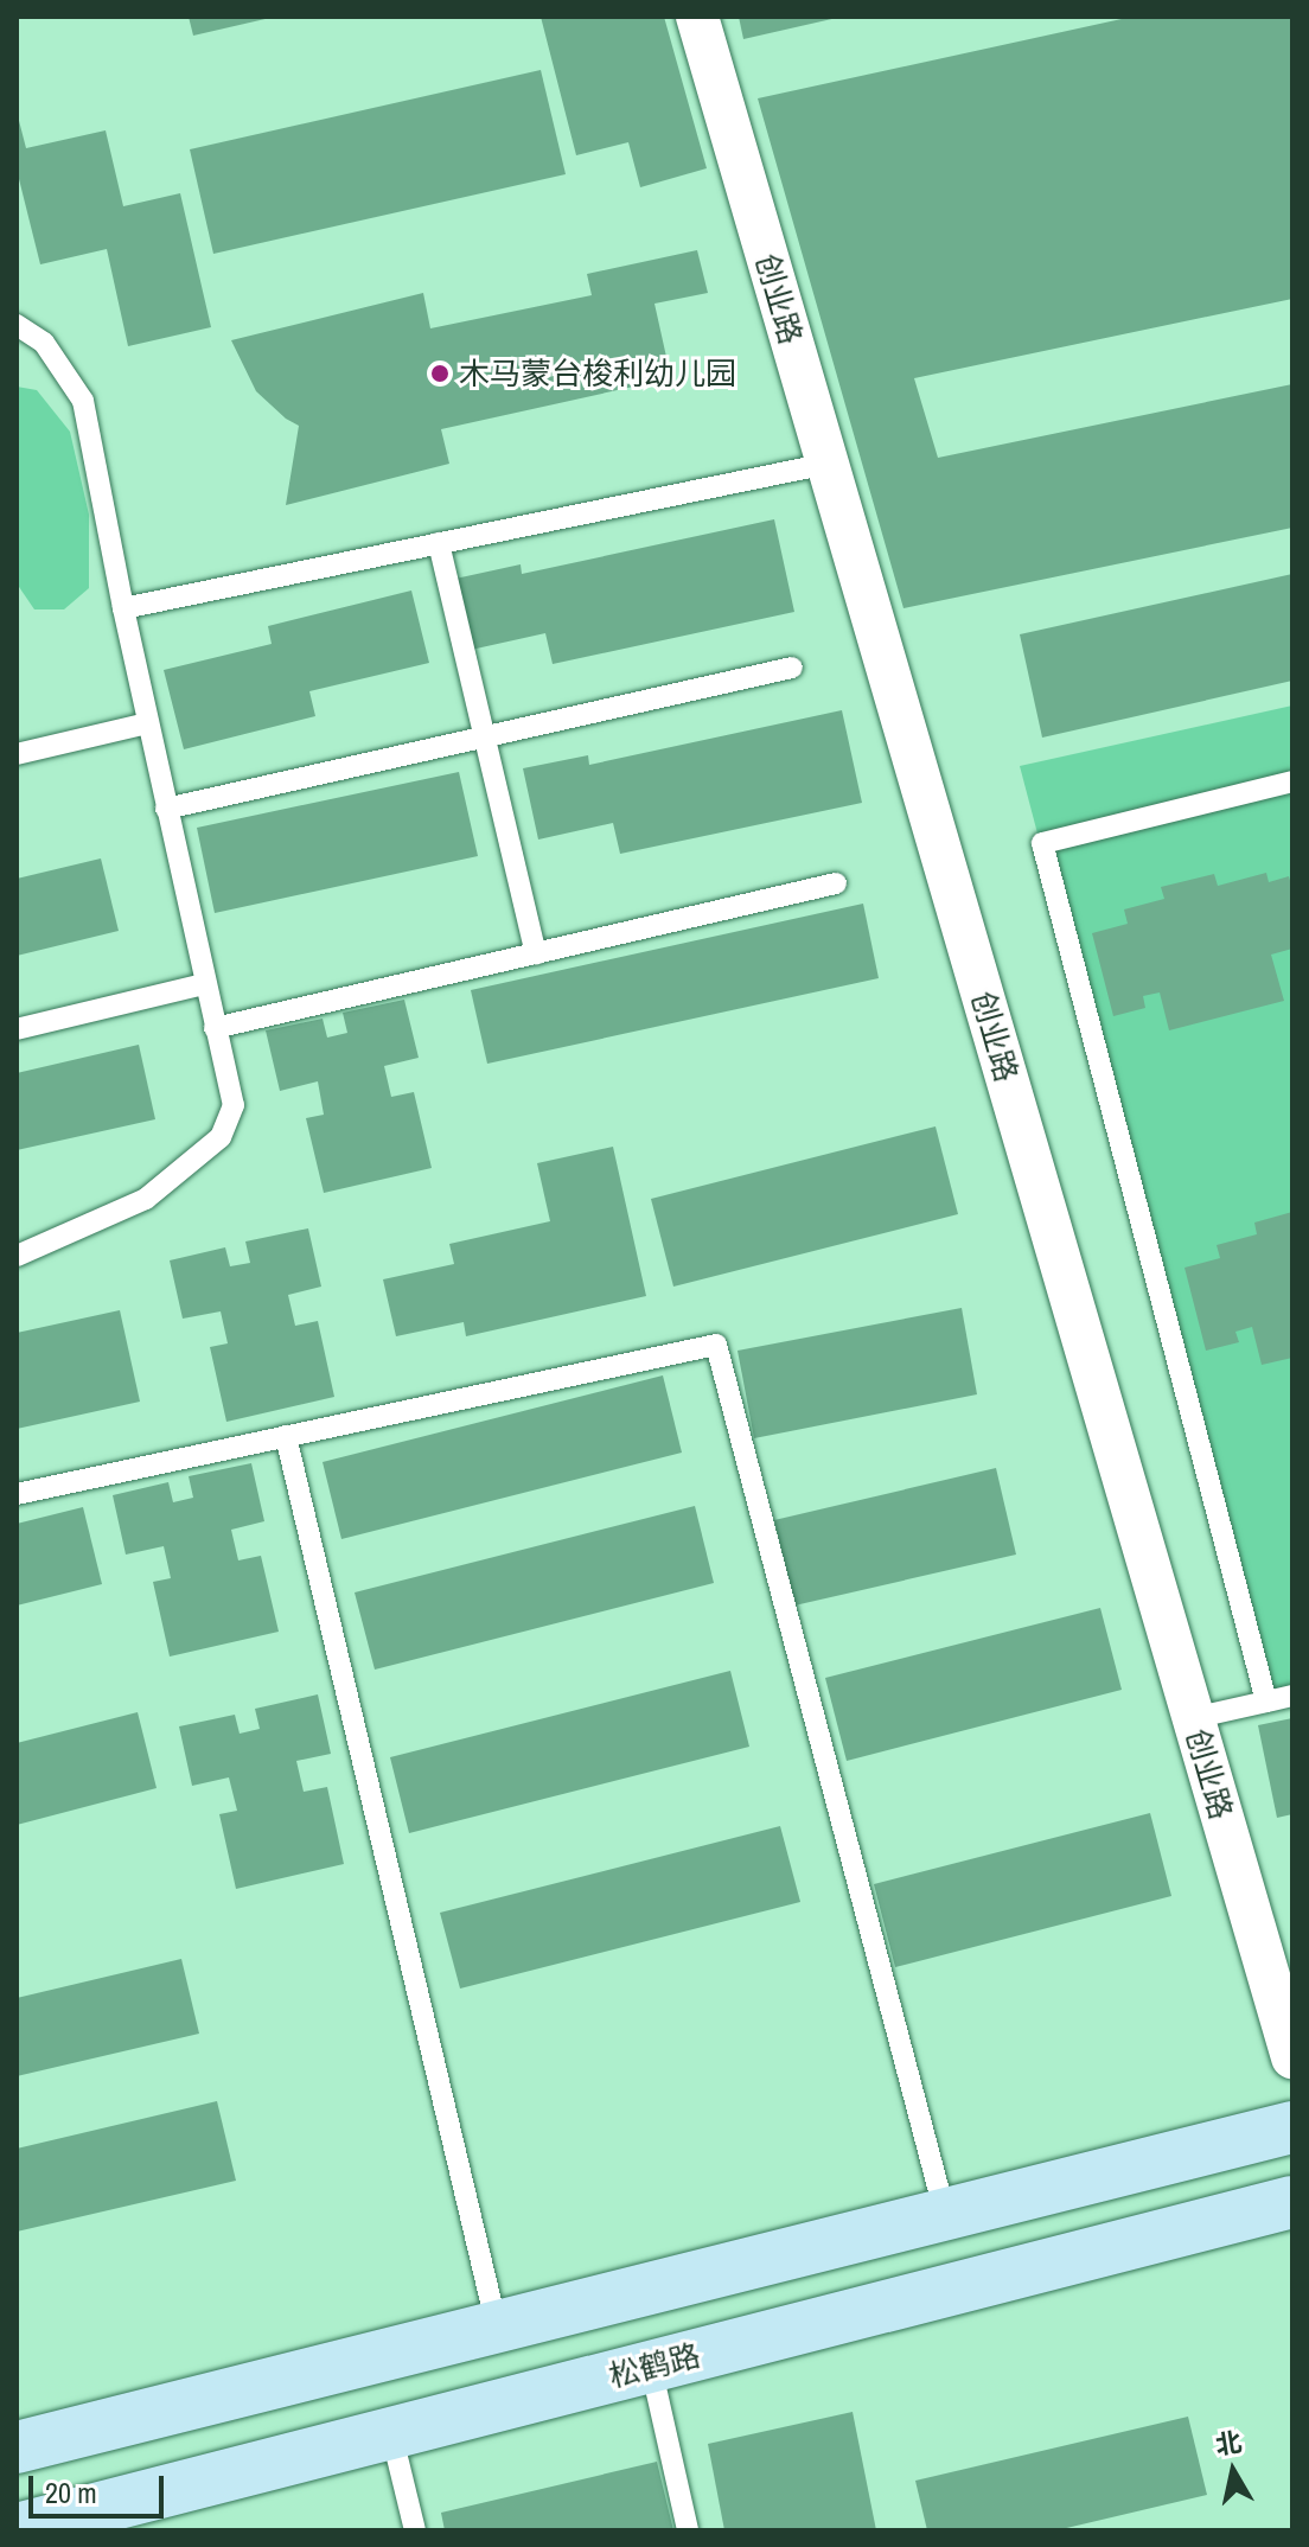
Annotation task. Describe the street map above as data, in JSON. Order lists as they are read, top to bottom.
{
  "streets": {
    "main road": ["松鹤路"],
    "street": ["创业路"]
  },
  "places": ["木马蒙台梭利幼儿园"],
  "scale_bar": "20 m",
  "north": "top"
}
